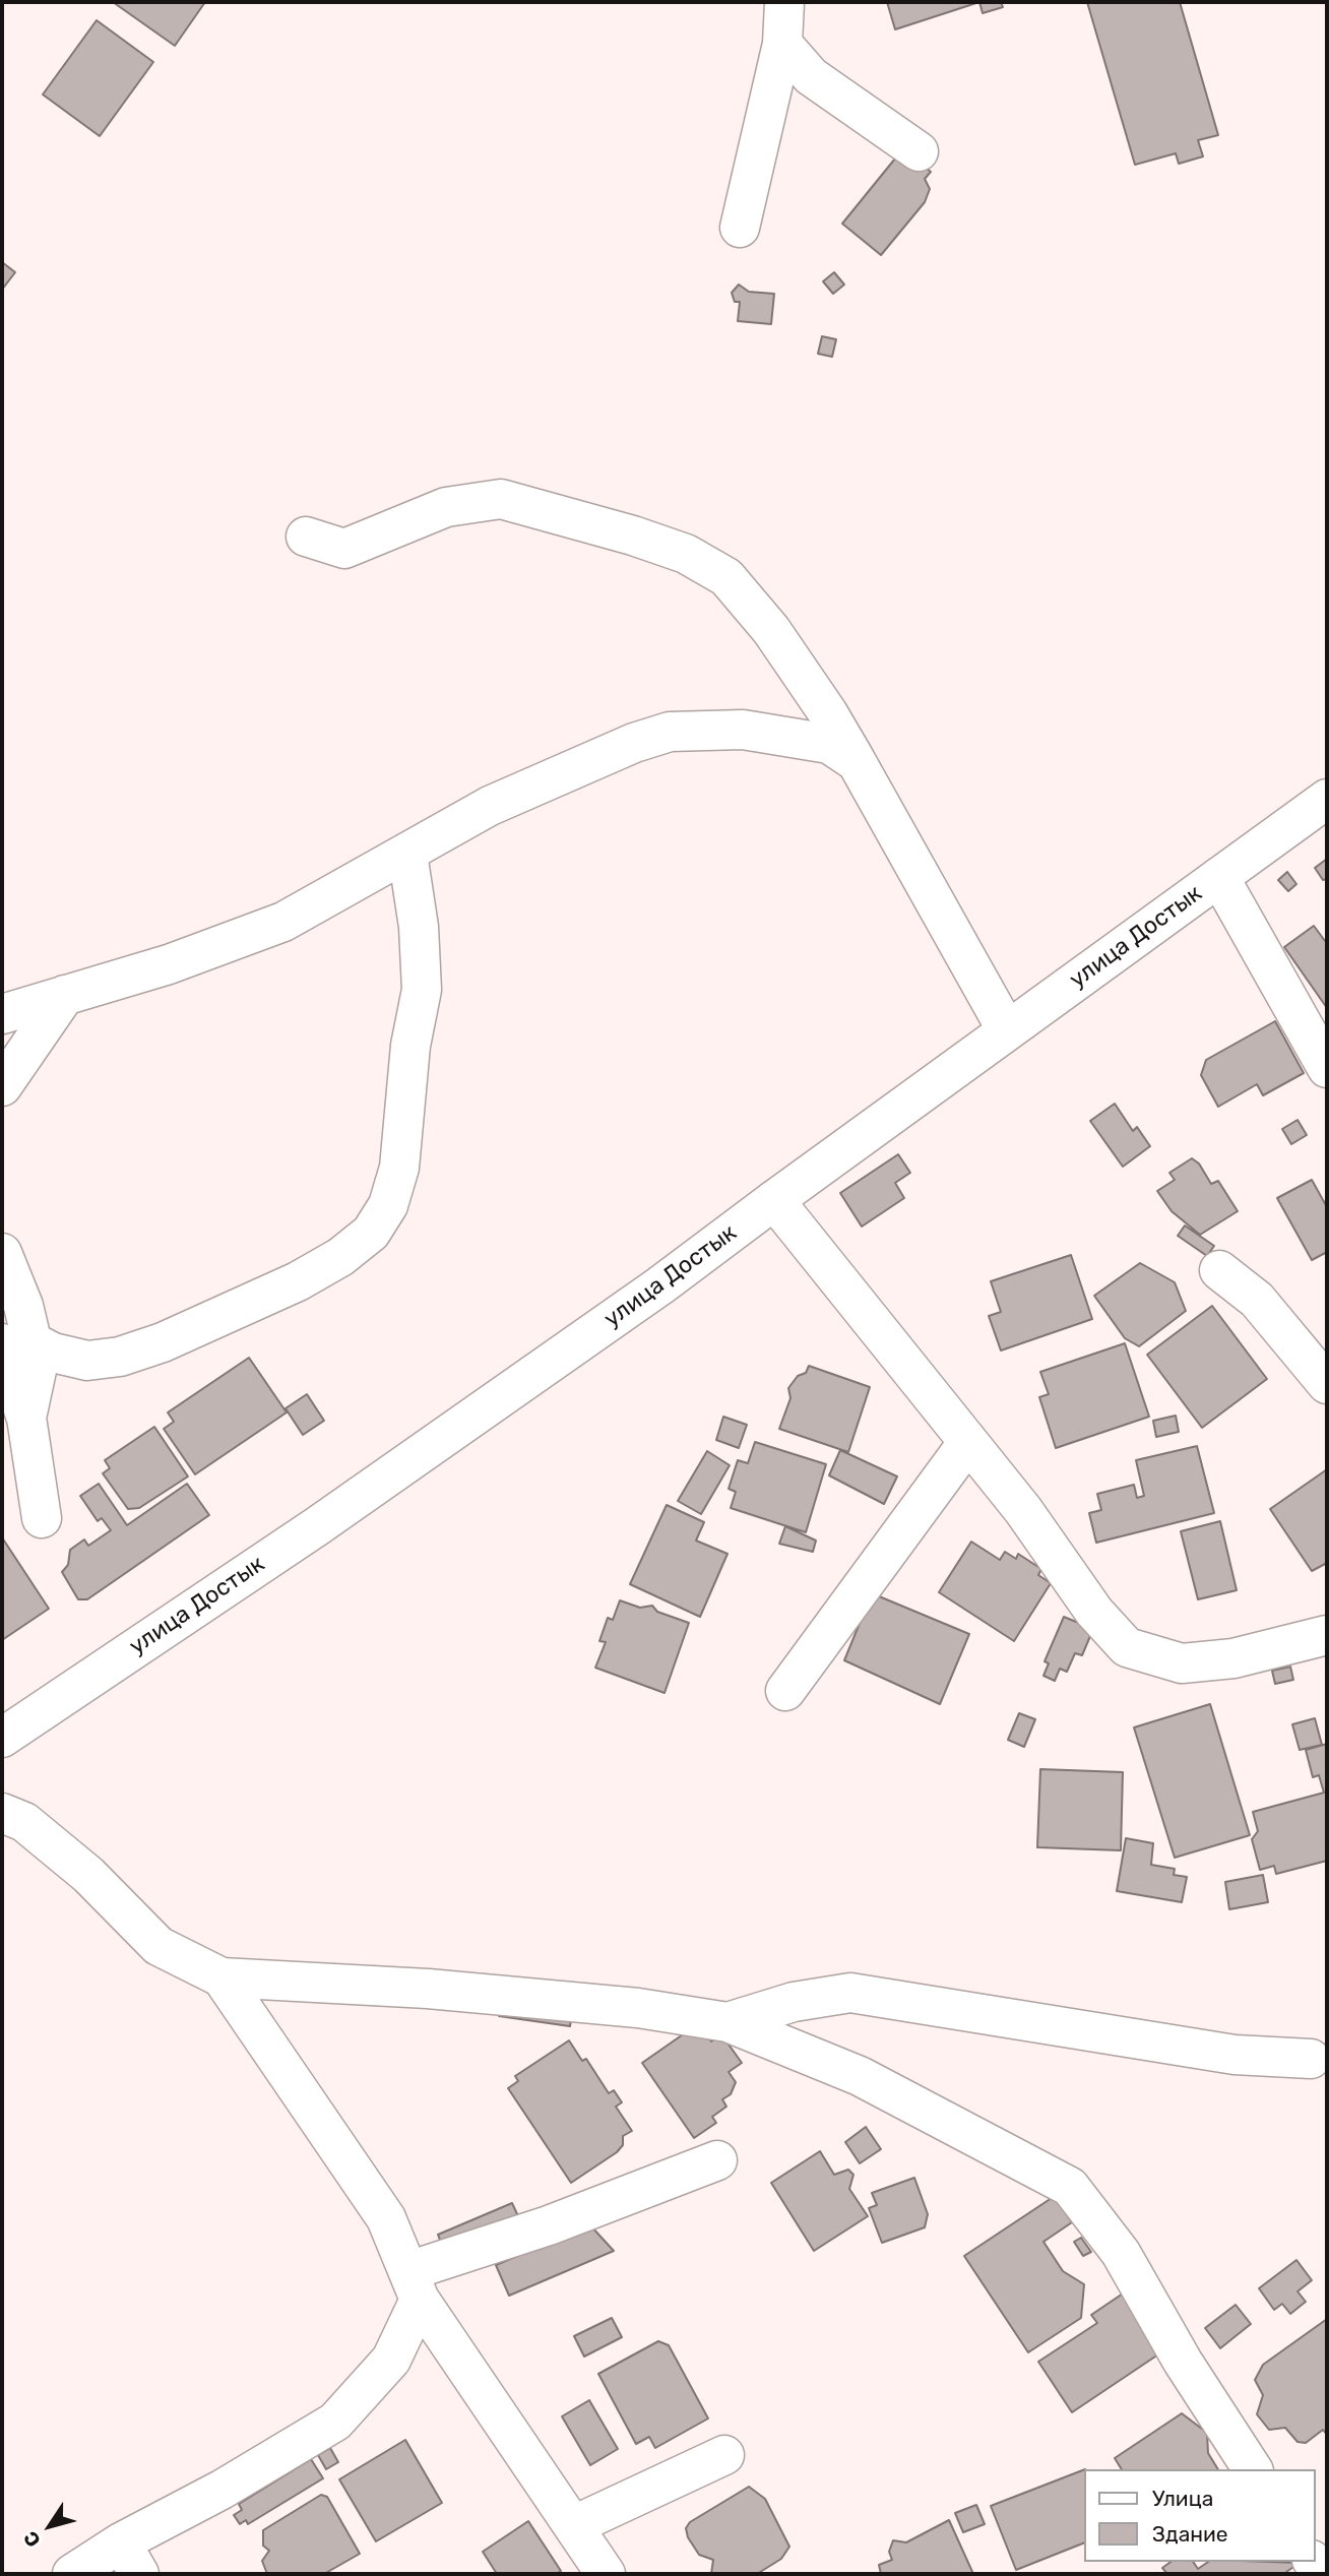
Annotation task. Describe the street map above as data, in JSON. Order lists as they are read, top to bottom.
{
  "streets": {
    "street": ["улица Достык"]
  },
  "legend": ["Улица", "Здание"],
  "north": "bottom left"
}
